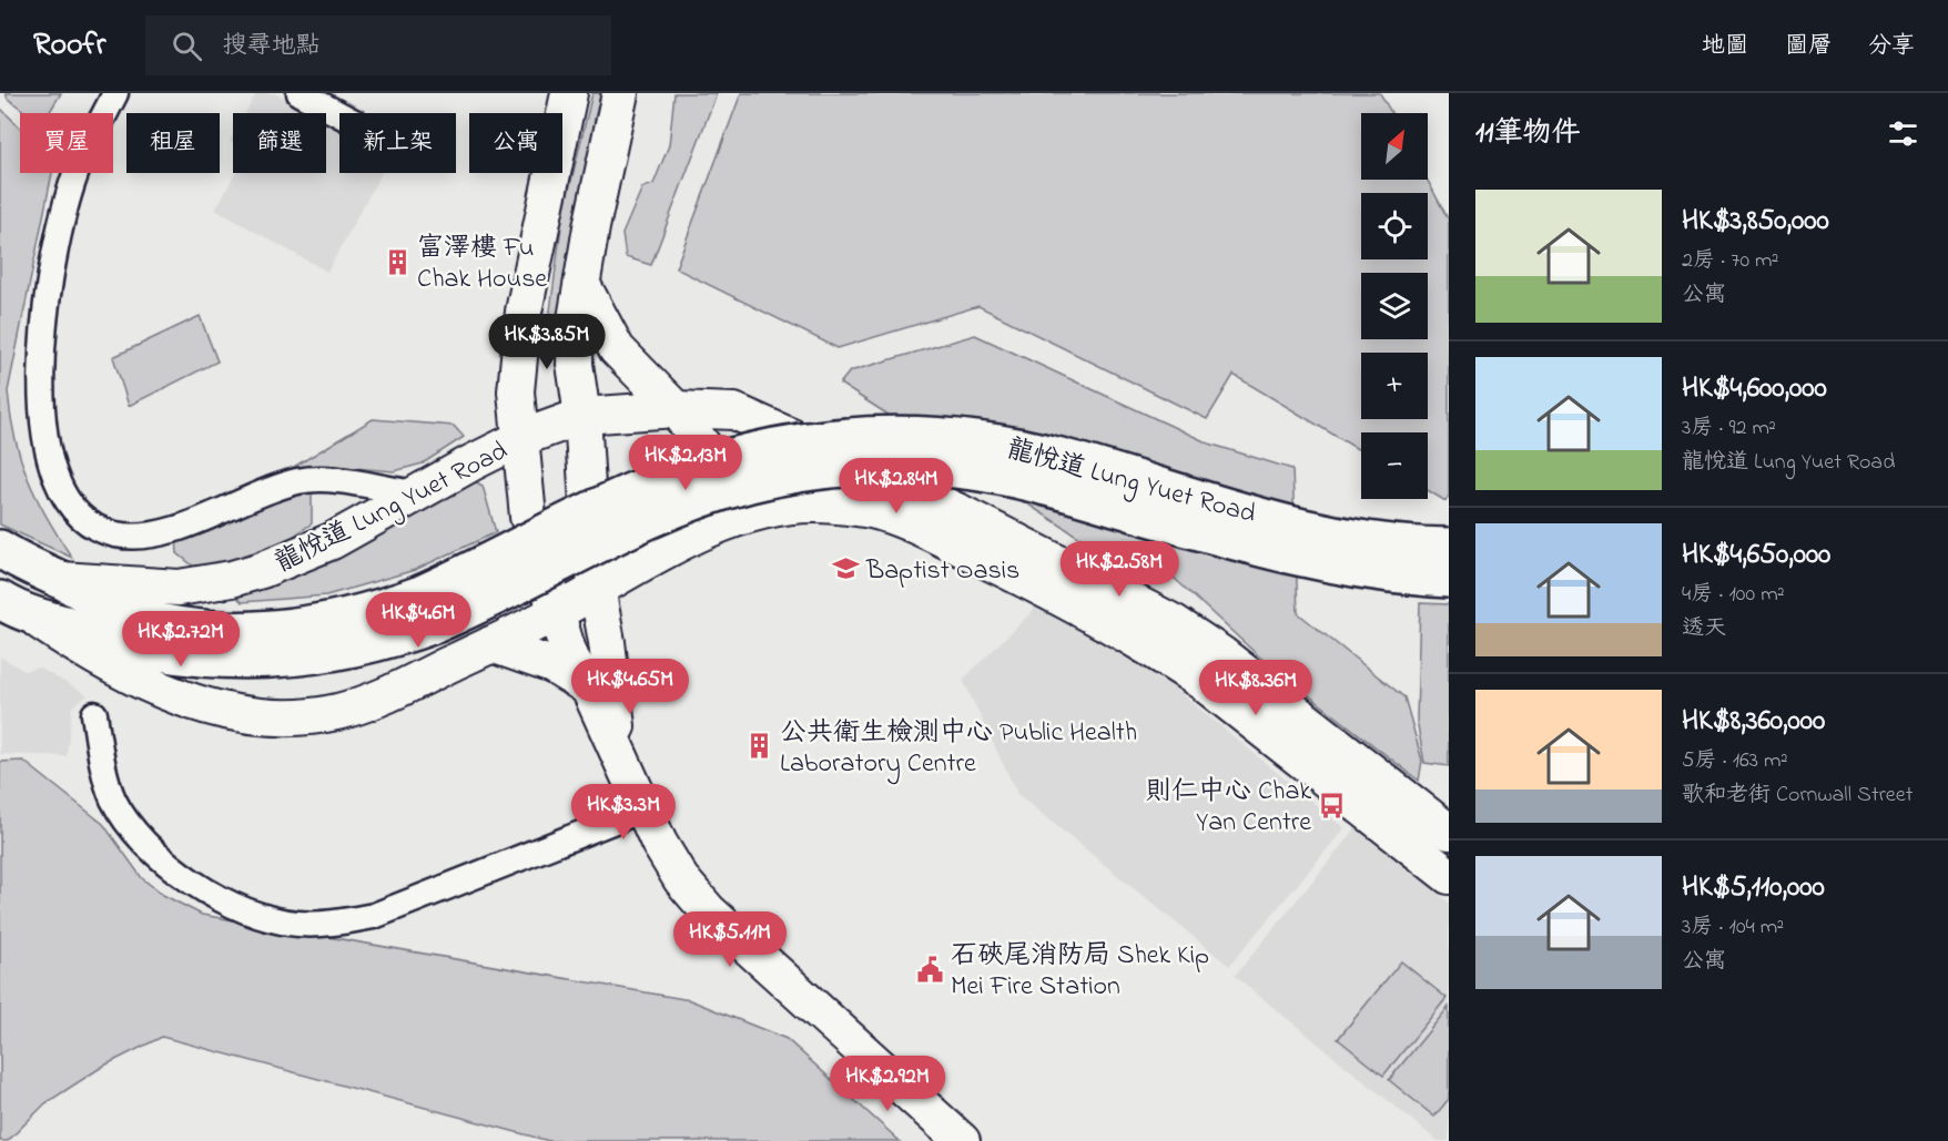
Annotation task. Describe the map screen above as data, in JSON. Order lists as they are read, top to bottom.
{
  "streets": {
    "main road": ["龍悅道 Lung Yuet Road"]
  },
  "places": {
    "building": ["富澤樓 Fu Chak House", "公共衛生檢測中心 Public Health Laboratory Centre"],
    "school or university": ["Baptist Oasis"],
    "bus stop": ["則仁中心 Chak Yan Centre"],
    "public building": ["石硤尾消防局 Shek Kip Mei Fire Station"]
  },
  "north": "top right",
  "page": {
    "header": "Roofr",
    "search": "搜尋地點",
    "nav": ["地圖", "圖層", "分享"],
    "heading": "11筆物件",
    "map_buttons": ["+", "−"],
    "chip": [
      "買屋",
      "租屋",
      "篩選",
      "新上架",
      "公寓"
    ],
    "list": [
      {
        "name": "HK$3,850,000",
        "note": "2房 · 70 m² · 公寓"
      },
      {
        "name": "HK$4,600,000",
        "note": "3房 · 92 m² · 龍悅道 Lung Yuet Road"
      },
      {
        "name": "HK$4,650,000",
        "note": "4房 · 100 m² · 透天"
      },
      {
        "name": "HK$8,360,000",
        "note": "5房 · 163 m² · 歌和老街 Cornwall Street"
      },
      {
        "name": "HK$5,110,000",
        "note": "3房 · 104 m² · 公寓"
      }
    ],
    "price": [
      "HK$3.85M",
      "HK$2.13M",
      "HK$2.84M",
      "HK$2.58M",
      "HK$4.6M",
      "HK$2.72M",
      "HK$4.65M",
      "HK$8.36M",
      "HK$3.3M",
      "HK$5.11M",
      "HK$2.92M"
    ]
  }
}
